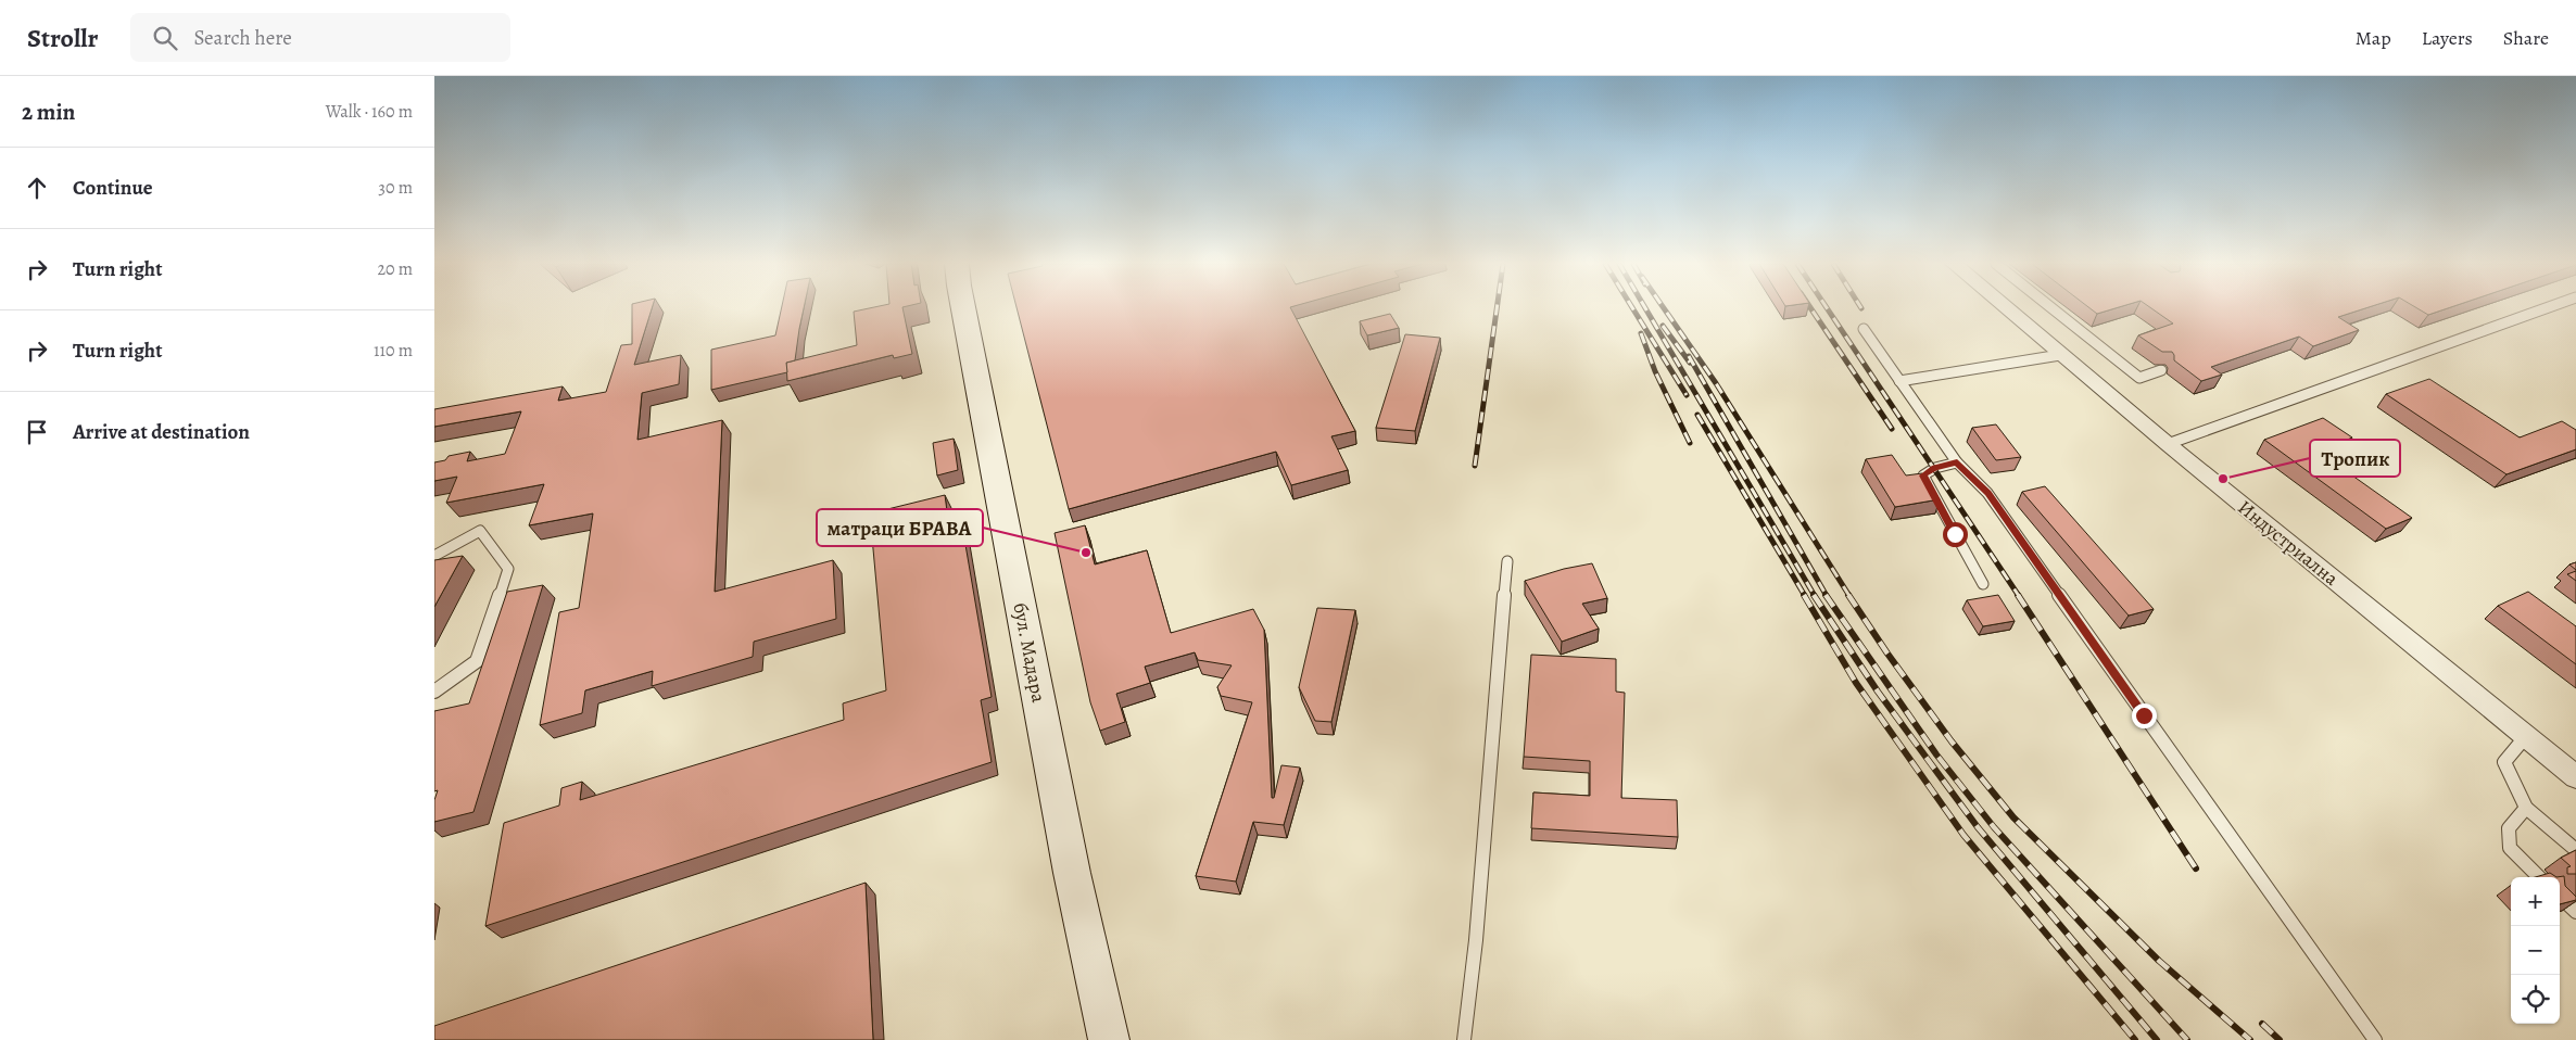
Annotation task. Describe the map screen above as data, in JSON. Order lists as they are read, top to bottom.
{
  "streets": {
    "main road": ["бул. Мадара"],
    "street": ["Индустриална"]
  },
  "places": ["Тропик", "матраци БРАВА"],
  "page": {
    "header": "Strollr",
    "search": "Search here",
    "nav": ["Map", "Layers", "Share"],
    "heading": ["2 min", "Walk · 160 m"],
    "list": [
      ["Continue", "30 m"],
      ["Turn right", "20 m"],
      ["Turn right", "110 m"],
      "Arrive at destination"
    ],
    "map_buttons": ["+", "−"]
  }
}
